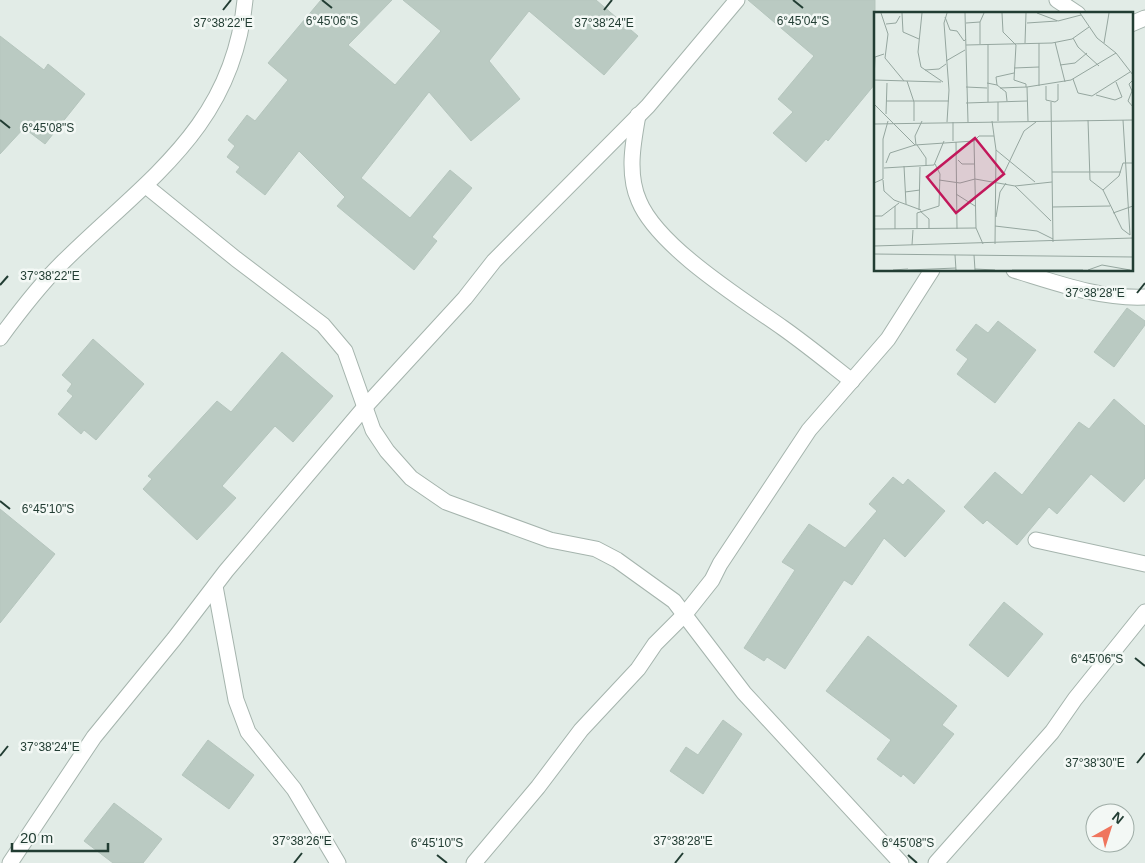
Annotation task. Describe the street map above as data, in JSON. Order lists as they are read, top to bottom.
{
  "scale_bar": "20 m",
  "north": "top right",
  "coordinates": [
    "6°45'06\"S",
    "6°45'04\"S",
    "37°38'22\"E",
    "37°38'24\"E",
    "6°45'08\"S",
    "37°38'28\"E",
    "6°45'10\"S",
    "37°38'30\"E",
    "37°38'26\"E"
  ]
}
